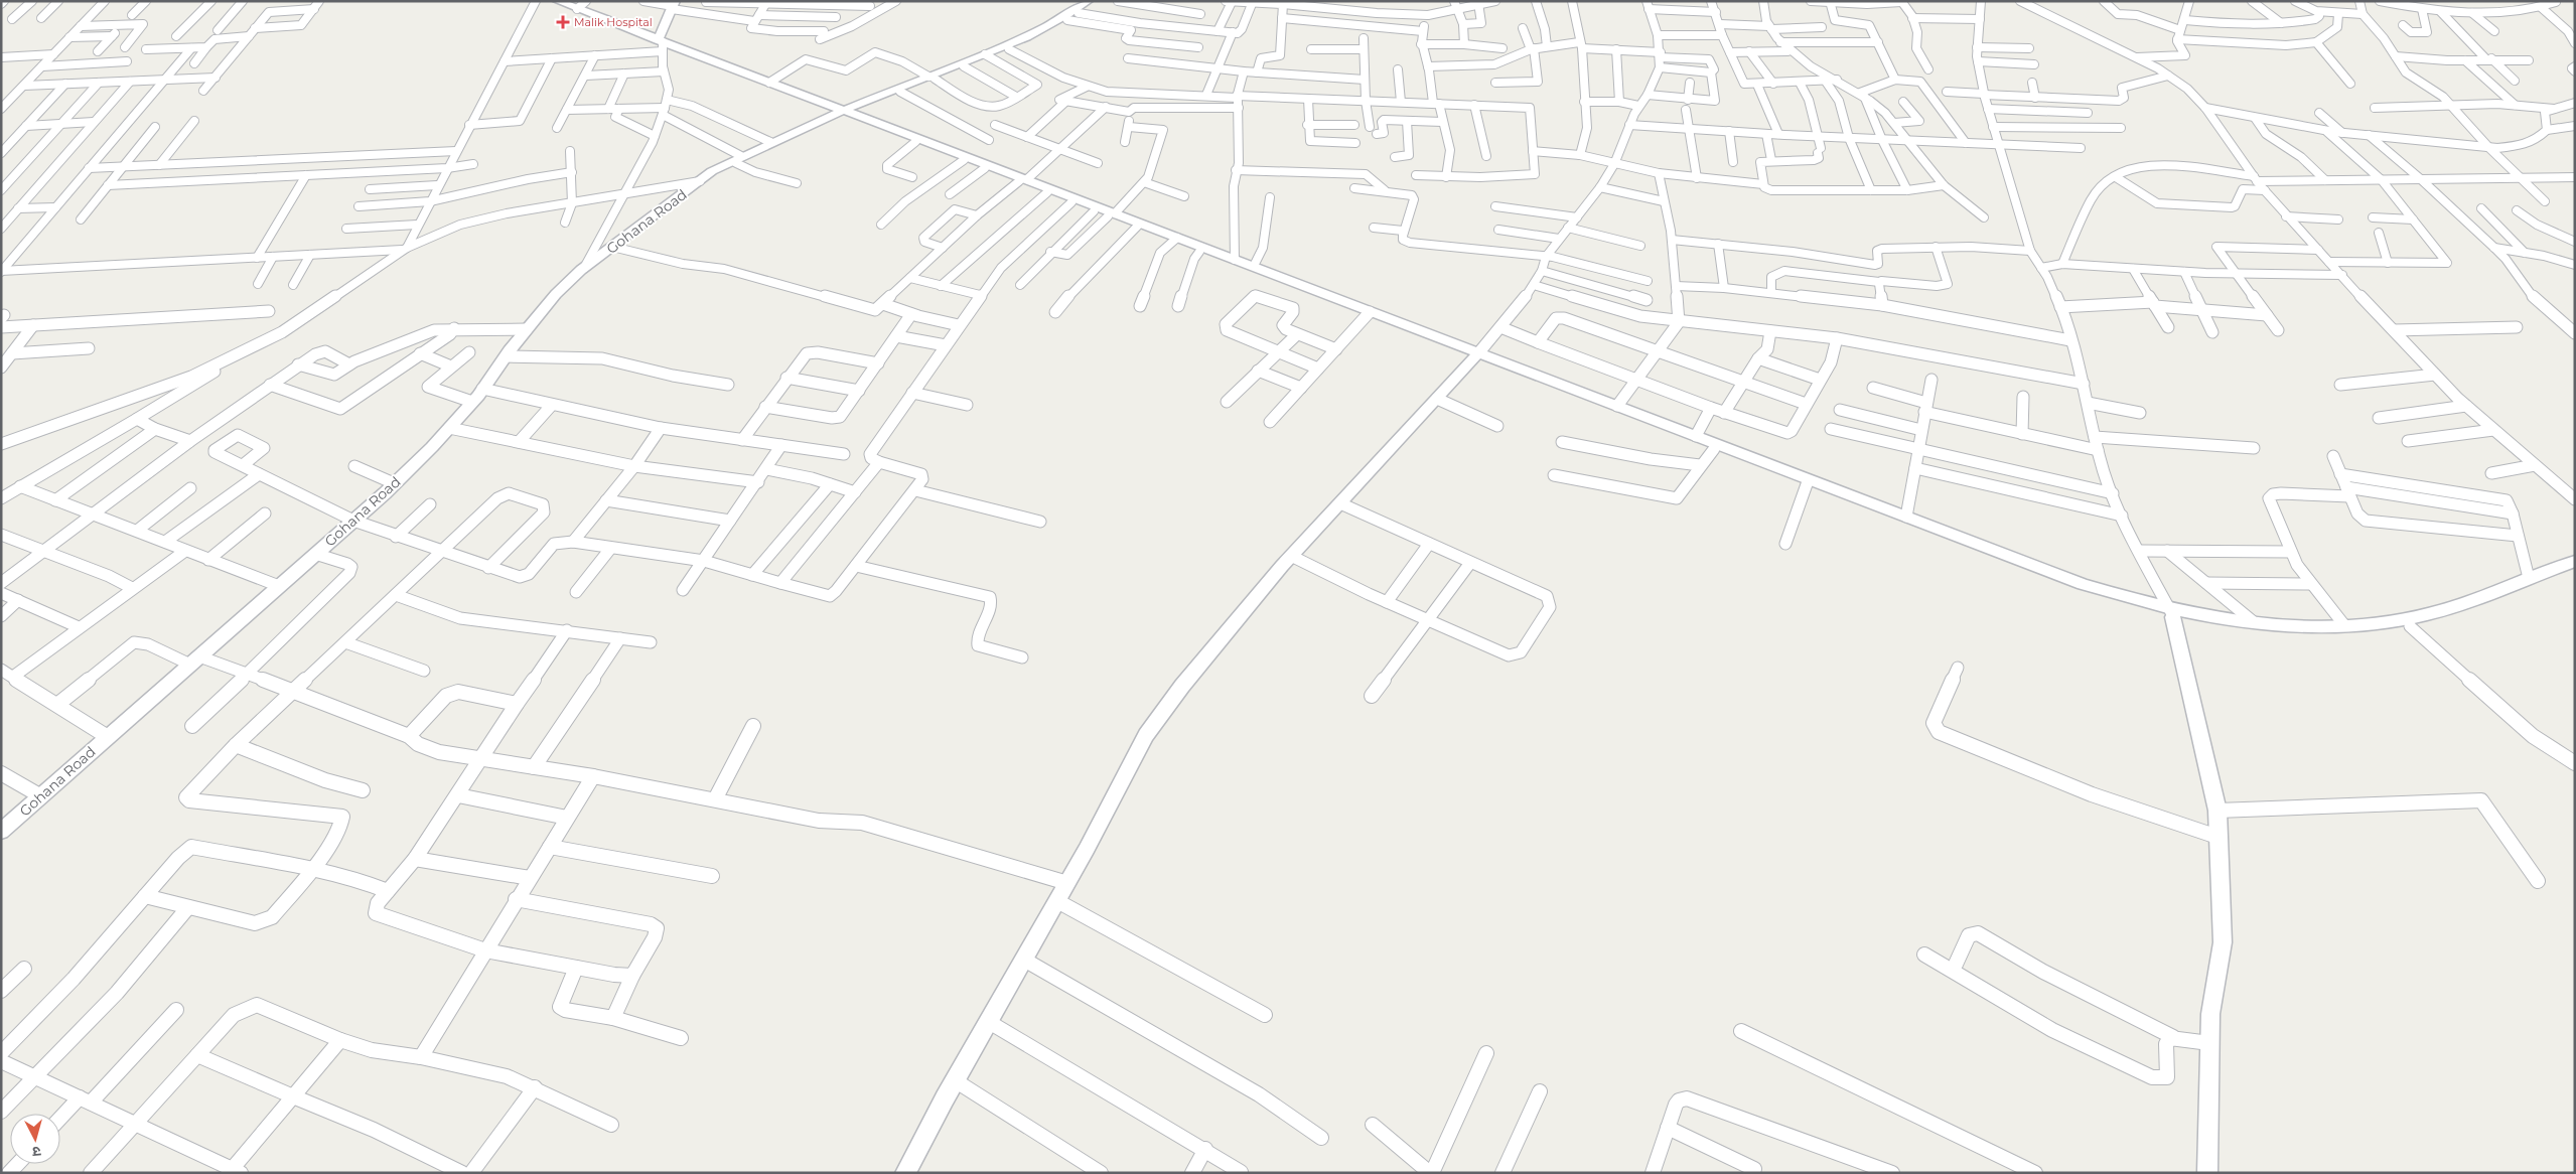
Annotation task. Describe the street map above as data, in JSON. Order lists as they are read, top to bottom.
{
  "streets": {
    "main road": ["Gohana Road"]
  },
  "places": {
    "health": ["Malik Hospital"]
  },
  "north": "bottom"
}
